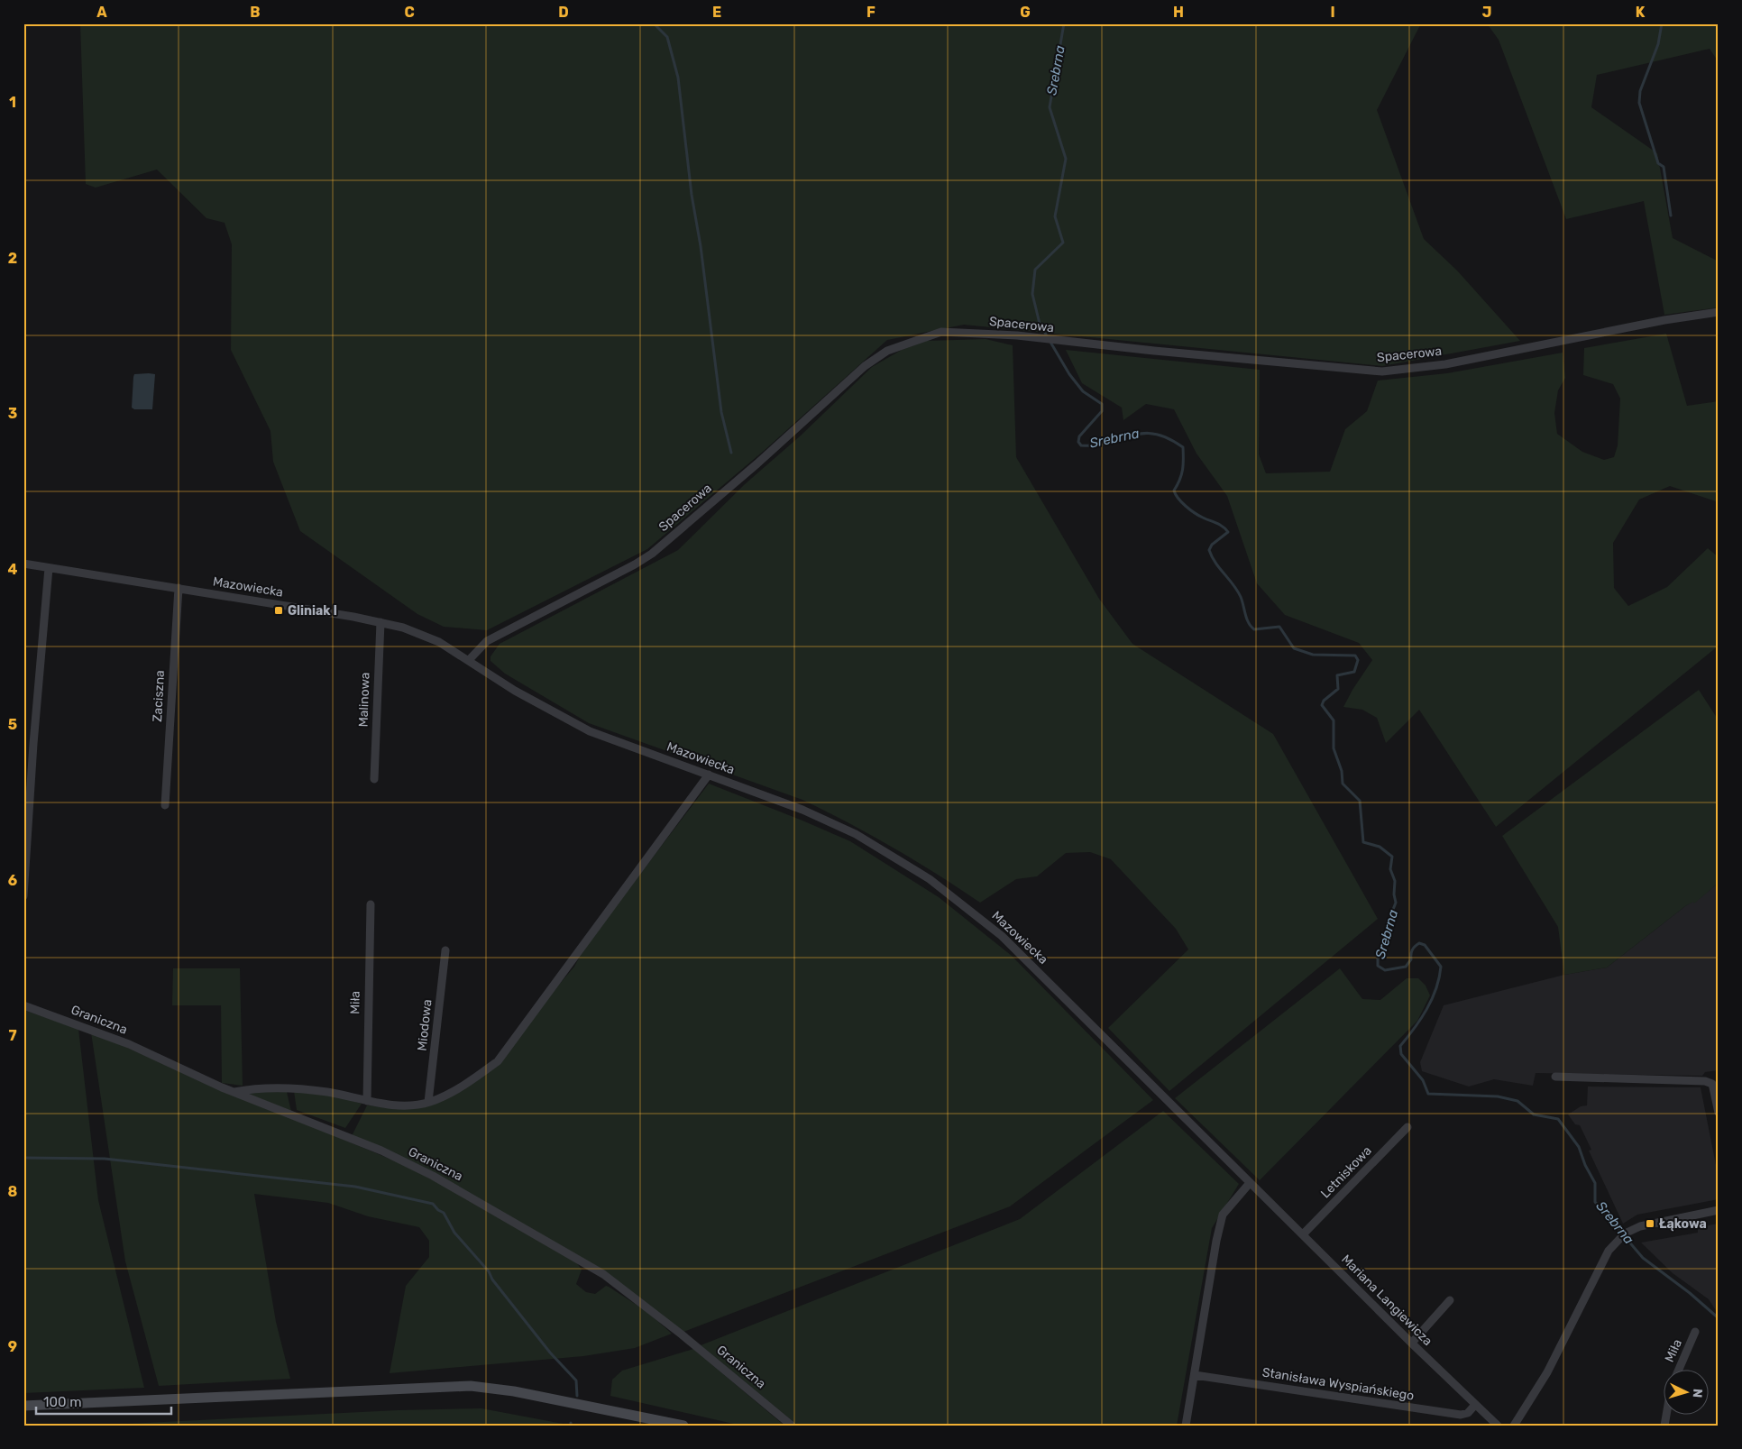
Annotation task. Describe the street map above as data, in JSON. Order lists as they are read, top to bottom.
{
  "streets": {
    "street": [
      "Spacerowa",
      "Mazowiecka",
      "Zaciszna",
      "Malinowa",
      "Miła",
      "Graniczna",
      "Miodowa",
      "Letniskowa",
      "Mariana Langiewicza",
      "Stanisława Wyspiańskiego"
    ]
  },
  "crossings": [
    ["Spacerowa", "Mazowiecka"],
    ["Mazowiecka", "Zaciszna"],
    ["Mazowiecka", "Malinowa"],
    ["Mazowiecka", "Mariana Langiewicza"],
    ["Letniskowa", "Mariana Langiewicza"],
    ["Mariana Langiewicza", "Stanisława Wyspiańskiego"]
  ],
  "water": ["Srebrna"],
  "places": {
    "transit": ["Gliniak I", "Łąkowa"]
  },
  "scale_bar": "100 m",
  "north": "right",
  "grid": {
    "columns": [
      "A",
      "B",
      "C",
      "D",
      "E",
      "F",
      "G",
      "H",
      "I",
      "J",
      "K"
    ],
    "rows": [
      "1",
      "2",
      "3",
      "4",
      "5",
      "6",
      "7",
      "8",
      "9"
    ]
  }
}
